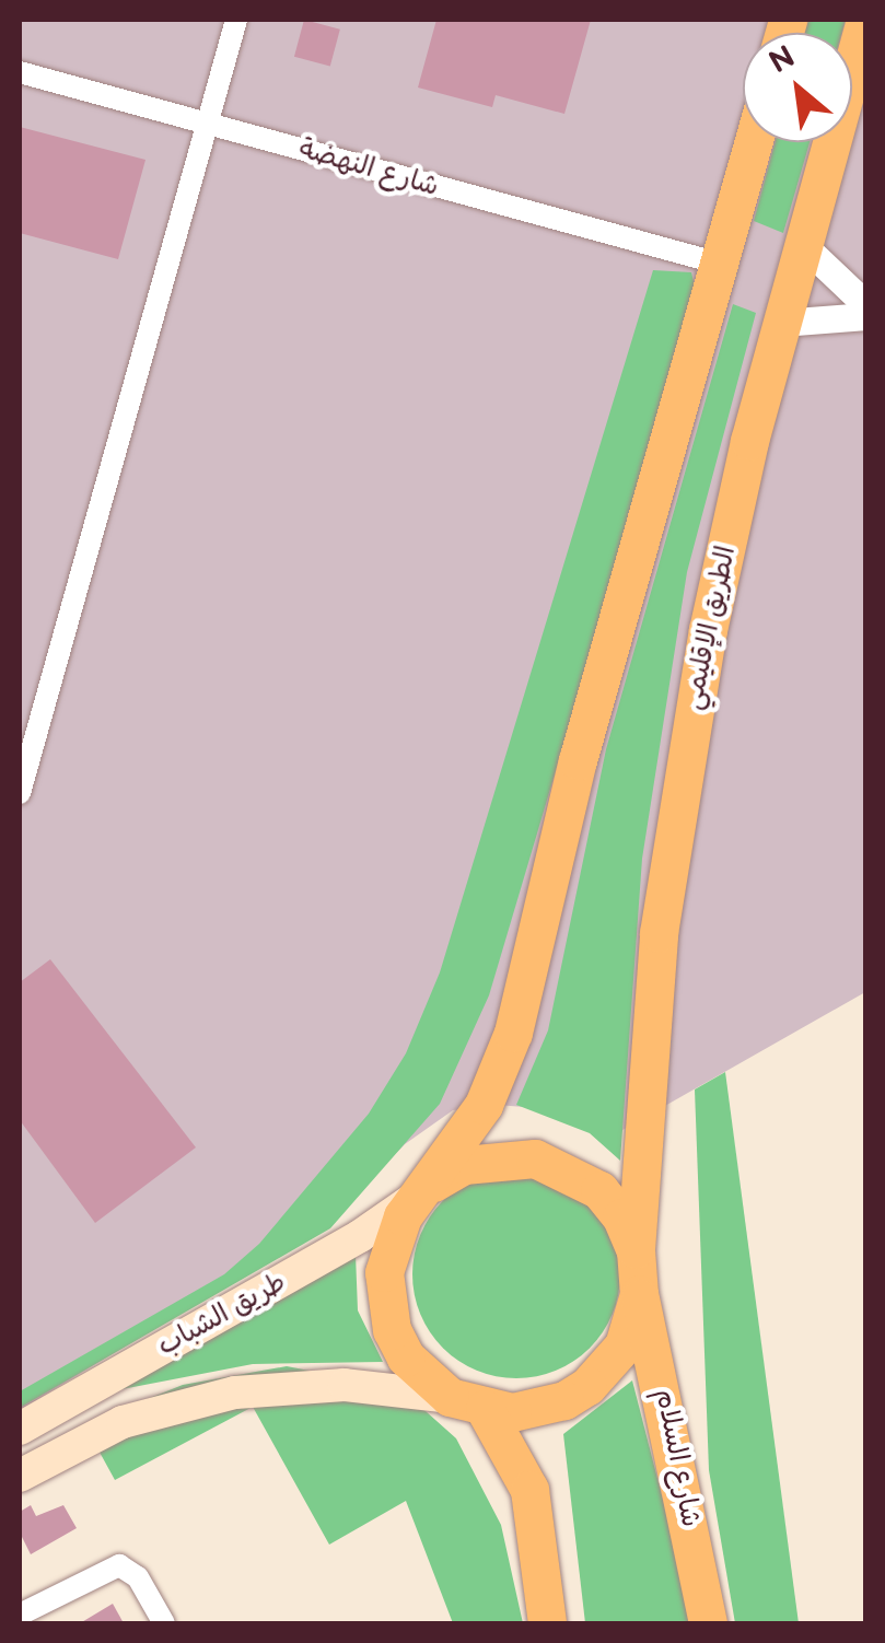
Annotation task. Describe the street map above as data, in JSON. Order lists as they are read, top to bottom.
{
  "streets": {
    "highway": ["الطريق الإقليمي", "شارع السلام"],
    "main road": ["طريق الشباب"],
    "street": ["شارع النهضة"]
  },
  "crossings": [
    ["الطريق الإقليمي", "طريق الشباب"],
    ["الطريق الإقليمي", "شارع السلام"],
    ["طريق الشباب", "شارع السلام"]
  ],
  "north": "top left"
}
